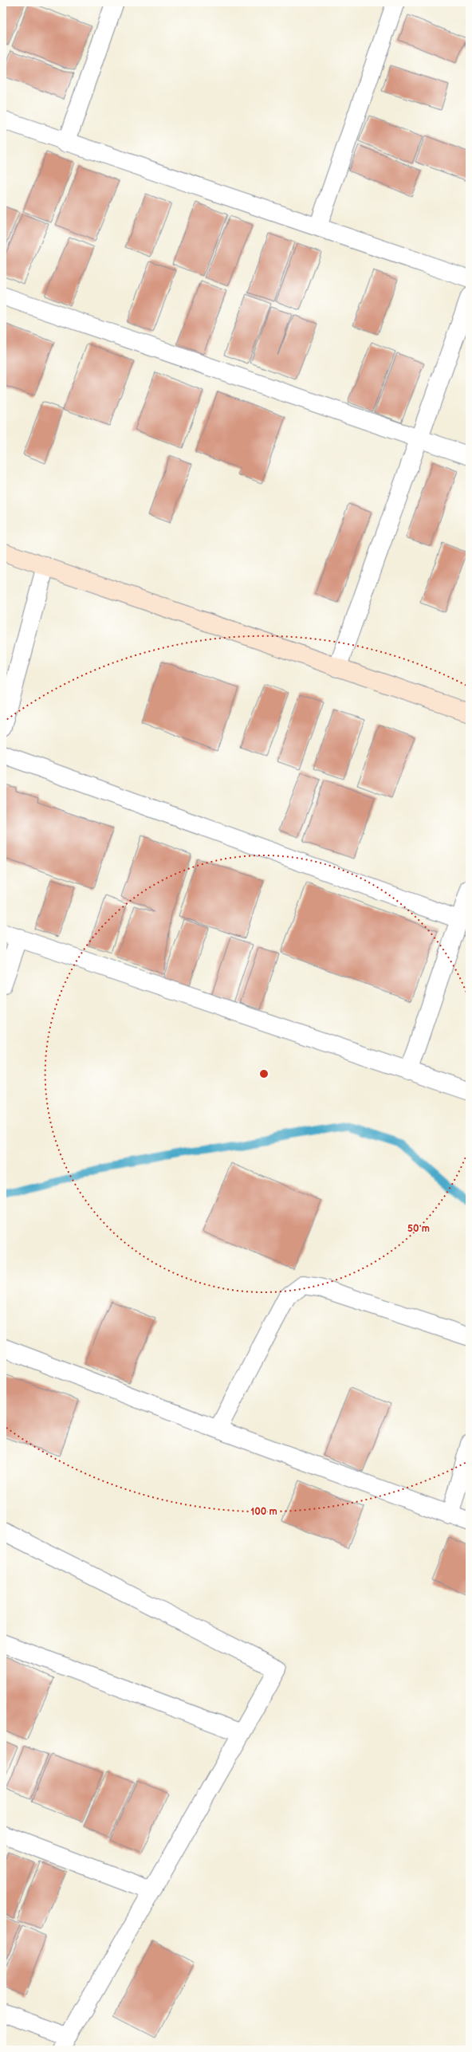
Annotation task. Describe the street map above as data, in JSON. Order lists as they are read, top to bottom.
{
  "rings": ["50 m", "100 m"]
}
